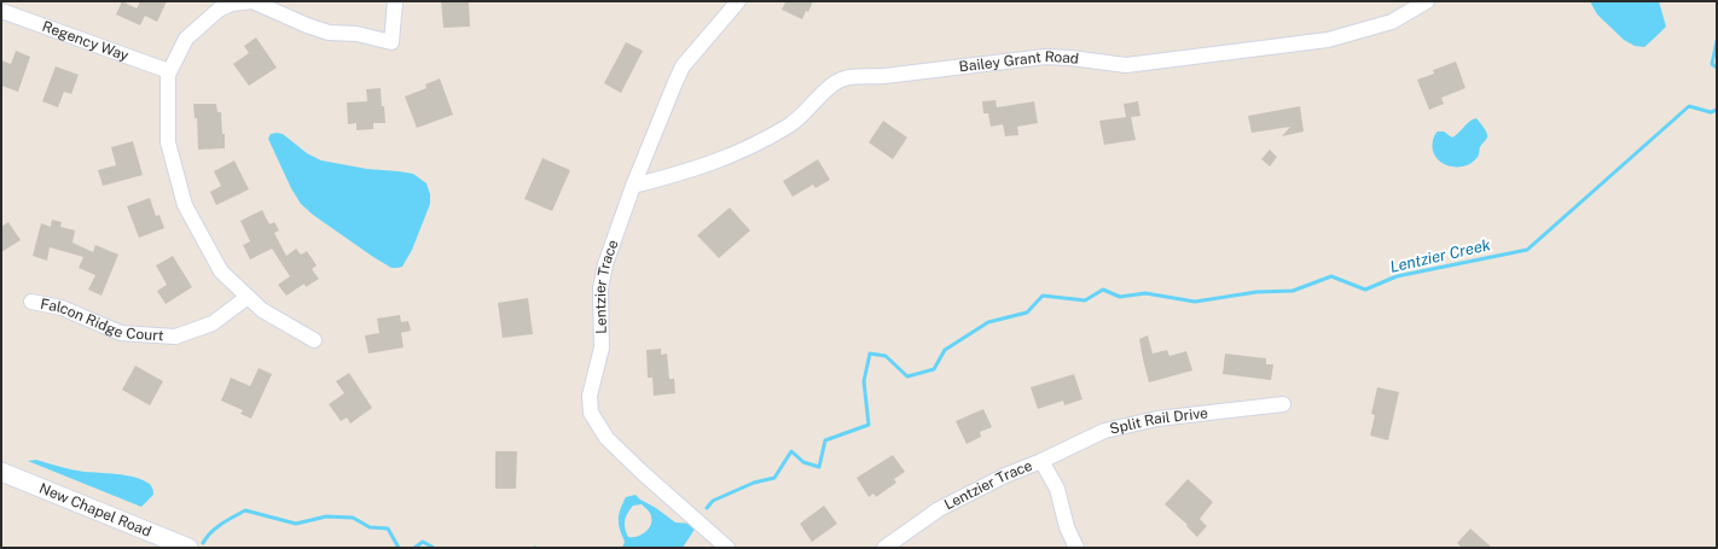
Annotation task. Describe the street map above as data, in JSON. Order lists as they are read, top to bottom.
{
  "streets": {
    "street": [
      "Regency Way",
      "Bailey Grant Road",
      "Lentzier Trace",
      "Falcon Ridge Court",
      "Split Rail Drive",
      "New Chapel Road"
    ]
  },
  "crossings": [
    ["Bailey Grant Road", "Lentzier Trace"],
    ["Lentzier Trace", "Split Rail Drive"]
  ],
  "water": ["Lentzier Creek"]
}
